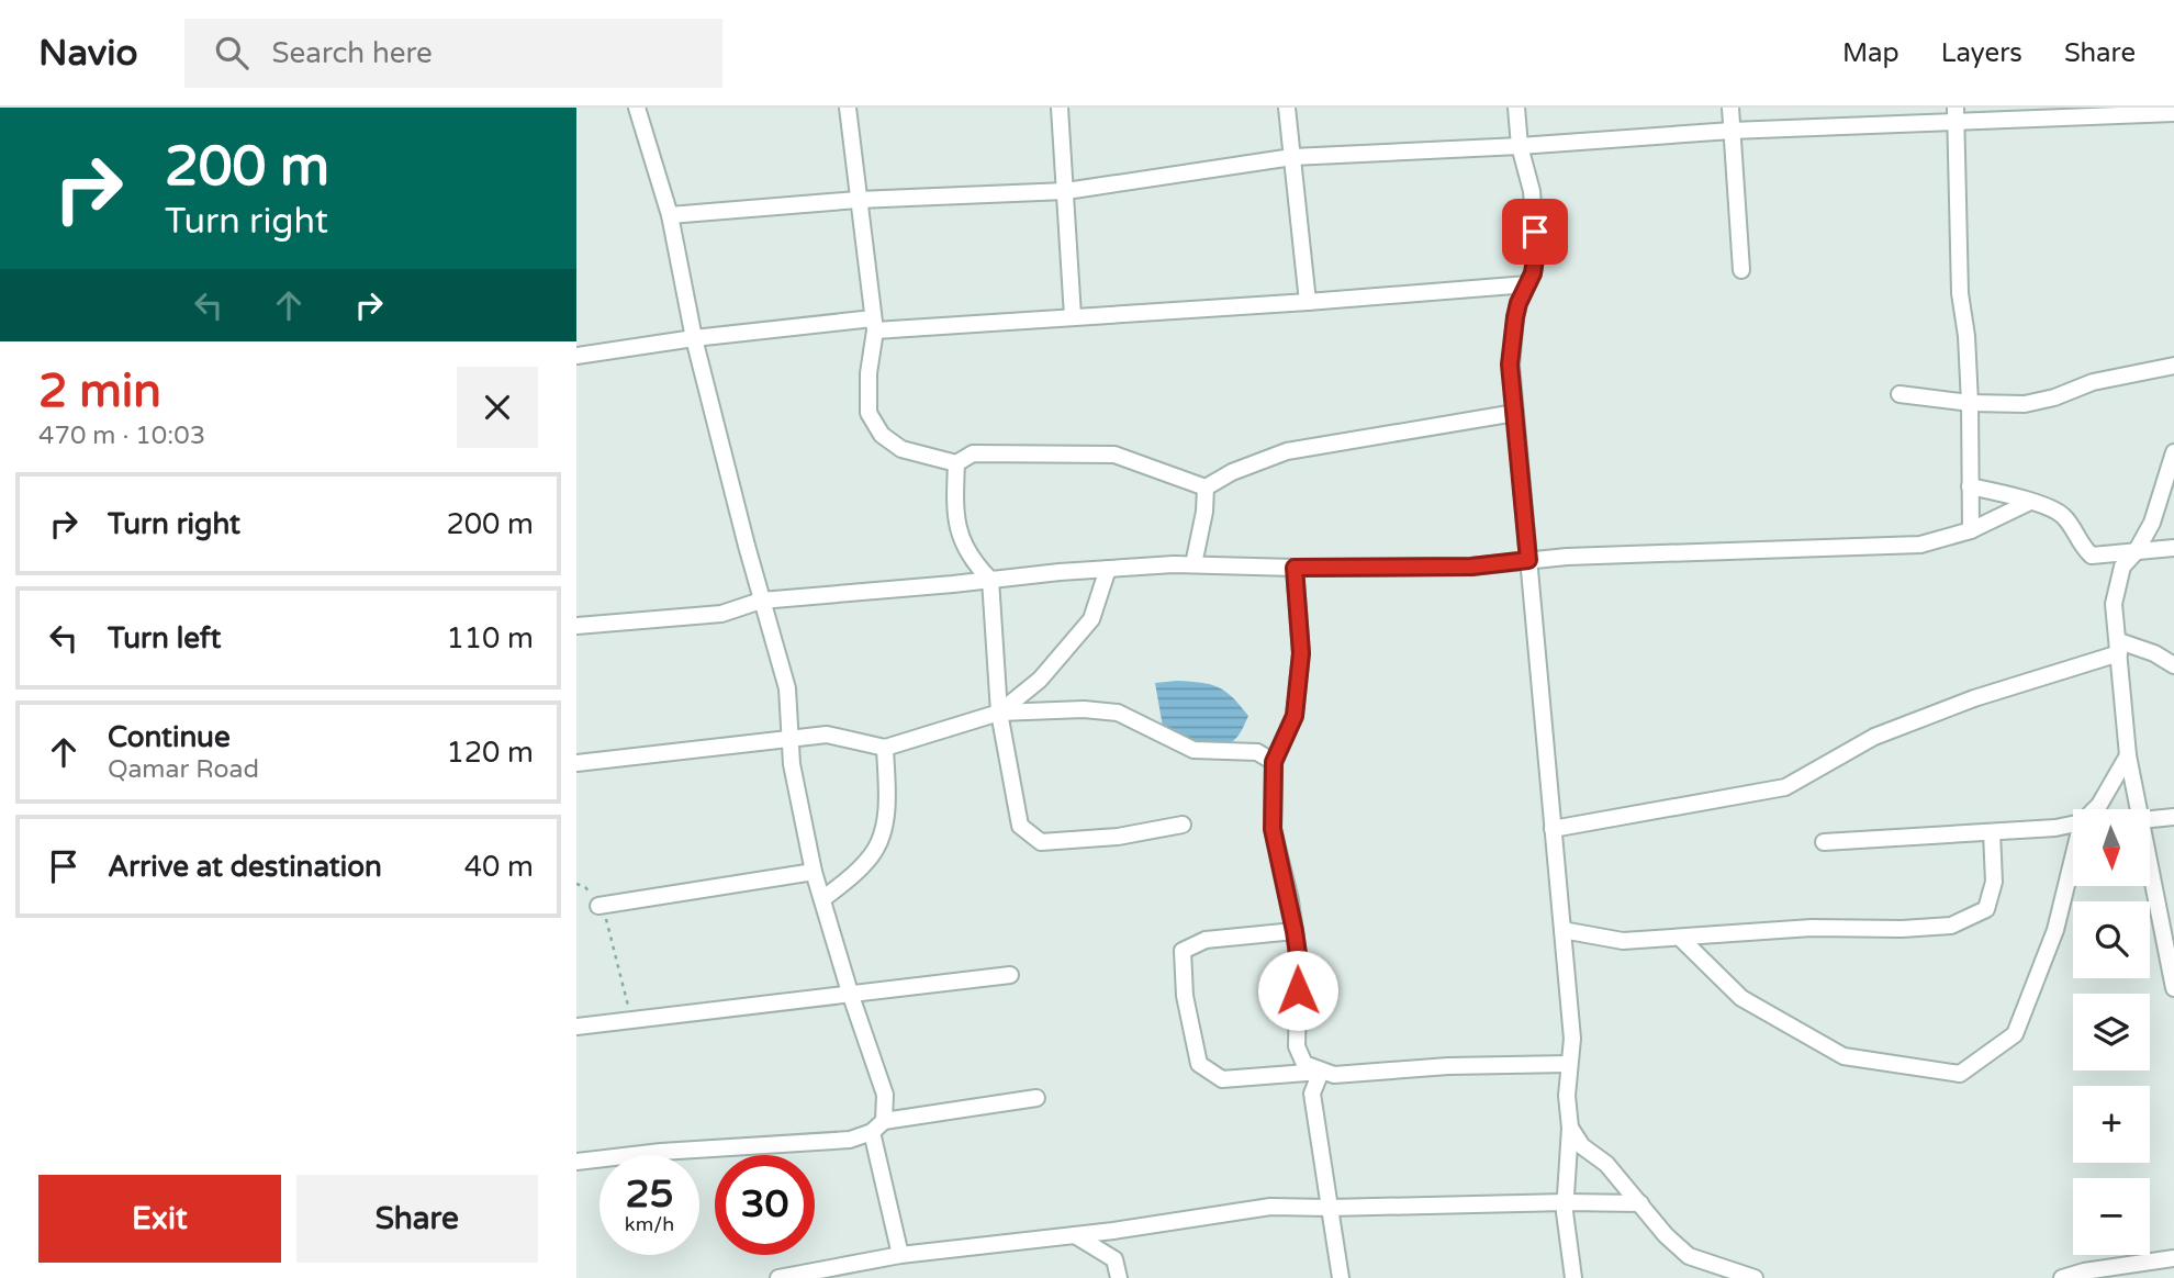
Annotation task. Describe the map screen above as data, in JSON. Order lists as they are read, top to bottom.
{
  "north": "bottom",
  "page": {
    "header": "Navio",
    "search": "Search here",
    "nav": ["Map", "Layers", "Share"],
    "turn": ["200 m", "Turn right"],
    "heading": ["2 min", "470 m · 10:03"],
    "list": [
      {
        "name": "Turn right",
        "value": "200 m"
      },
      {
        "name": "Turn left",
        "value": "110 m"
      },
      {
        "name": "Continue",
        "note": "Qamar Road",
        "value": "120 m"
      },
      {
        "name": "Arrive at destination",
        "value": "40 m"
      }
    ],
    "map_buttons": ["+", "−"],
    "speed": "25 km/h",
    "limit": "30",
    "buttons": ["Exit", "Share"]
  }
}
